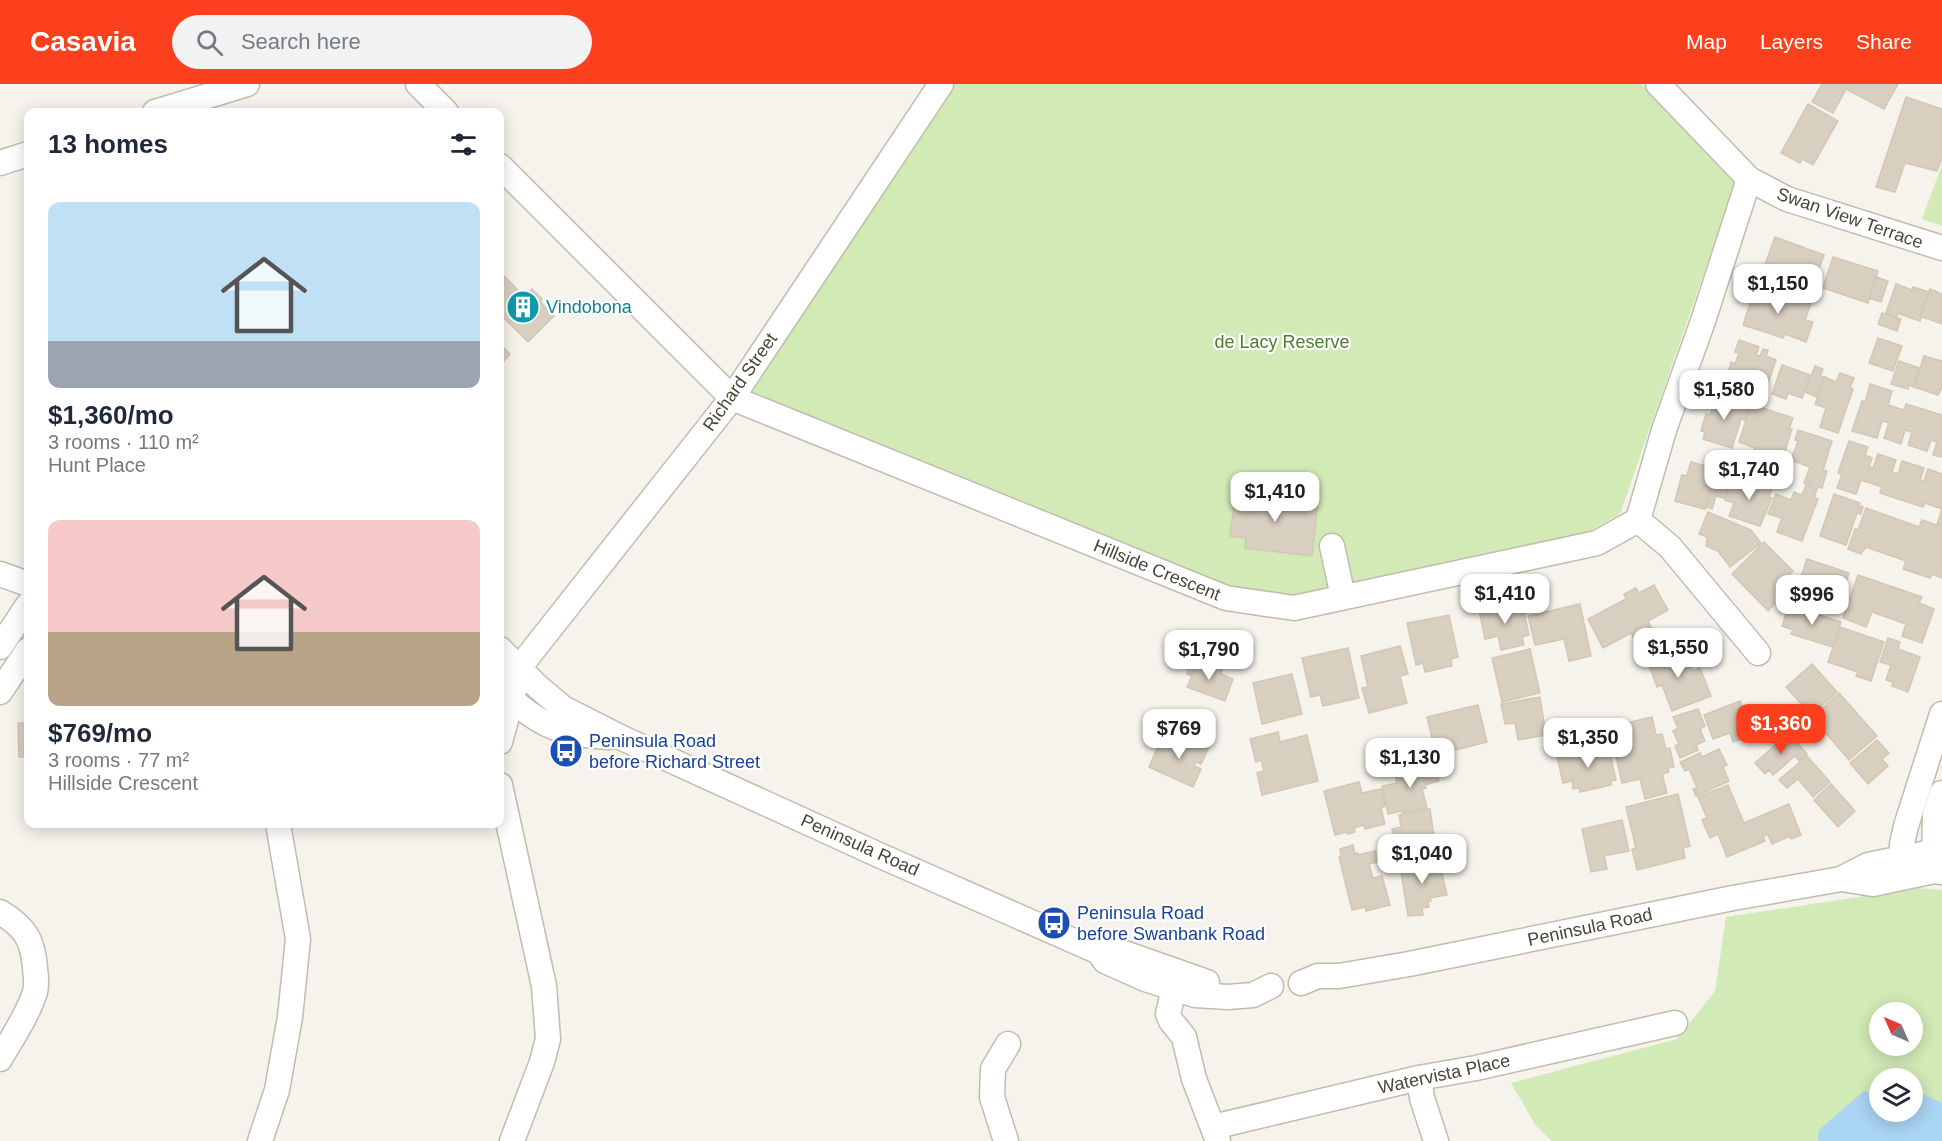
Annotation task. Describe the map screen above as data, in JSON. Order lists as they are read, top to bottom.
{
  "streets": {
    "street": [
      "Swan View Terrace",
      "Richard Street",
      "Hillside Crescent",
      "Peninsula Road",
      "Watervista Place"
    ]
  },
  "crossings": [
    ["Richard Street", "Hillside Crescent"],
    ["Richard Street", "Peninsula Road"]
  ],
  "parks": ["de Lacy Reserve"],
  "places": {
    "building": ["Vindobona"],
    "bus stop": ["Peninsula Road before Richard Street", "Peninsula Road before Swanbank Road"]
  },
  "north": "top left",
  "page": {
    "header": "Casavia",
    "search": "Search here",
    "nav": ["Map", "Layers", "Share"],
    "heading": "13 homes",
    "list": [
      {
        "name": "$1,360/mo",
        "note": "3 rooms · 110 m² · Hunt Place"
      },
      {
        "name": "$769/mo",
        "note": "3 rooms · 77 m² · Hillside Crescent"
      }
    ],
    "price": [
      "$1,150",
      "$1,580",
      "$1,740",
      "$1,410",
      "$1,410",
      "$996",
      "$1,550",
      "$1,790",
      "$1,360",
      "$769",
      "$1,350",
      "$1,130",
      "$1,040"
    ]
  }
}
